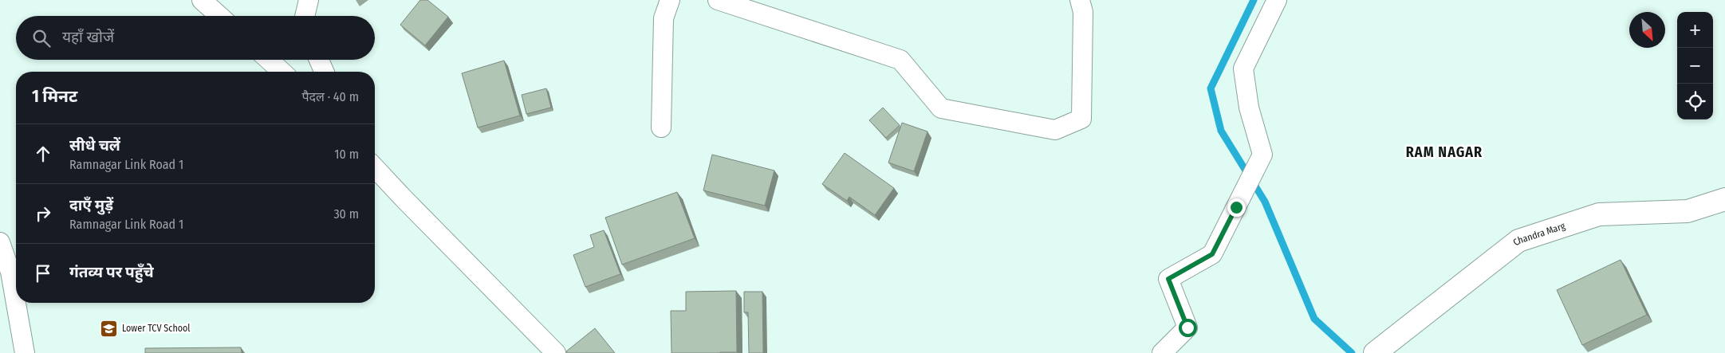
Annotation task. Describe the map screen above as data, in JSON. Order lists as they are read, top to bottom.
{
  "streets": {
    "street": ["Chandra Marg"]
  },
  "districts": ["RAM NAGAR"],
  "places": {
    "school or university": ["Lower TCV School"]
  },
  "north": "bottom right",
  "page": {
    "map_buttons": ["+", "−"],
    "search": "यहाँ खोजें",
    "heading": ["1 मिनट", "पैदल · 40 m"],
    "list": [
      ["सीधे चलें", "Ramnagar Link Road 1", "10 m"],
      ["दाएँ मुड़ें", "Ramnagar Link Road 1", "30 m"],
      "गंतव्य पर पहुँचे"
    ]
  }
}
